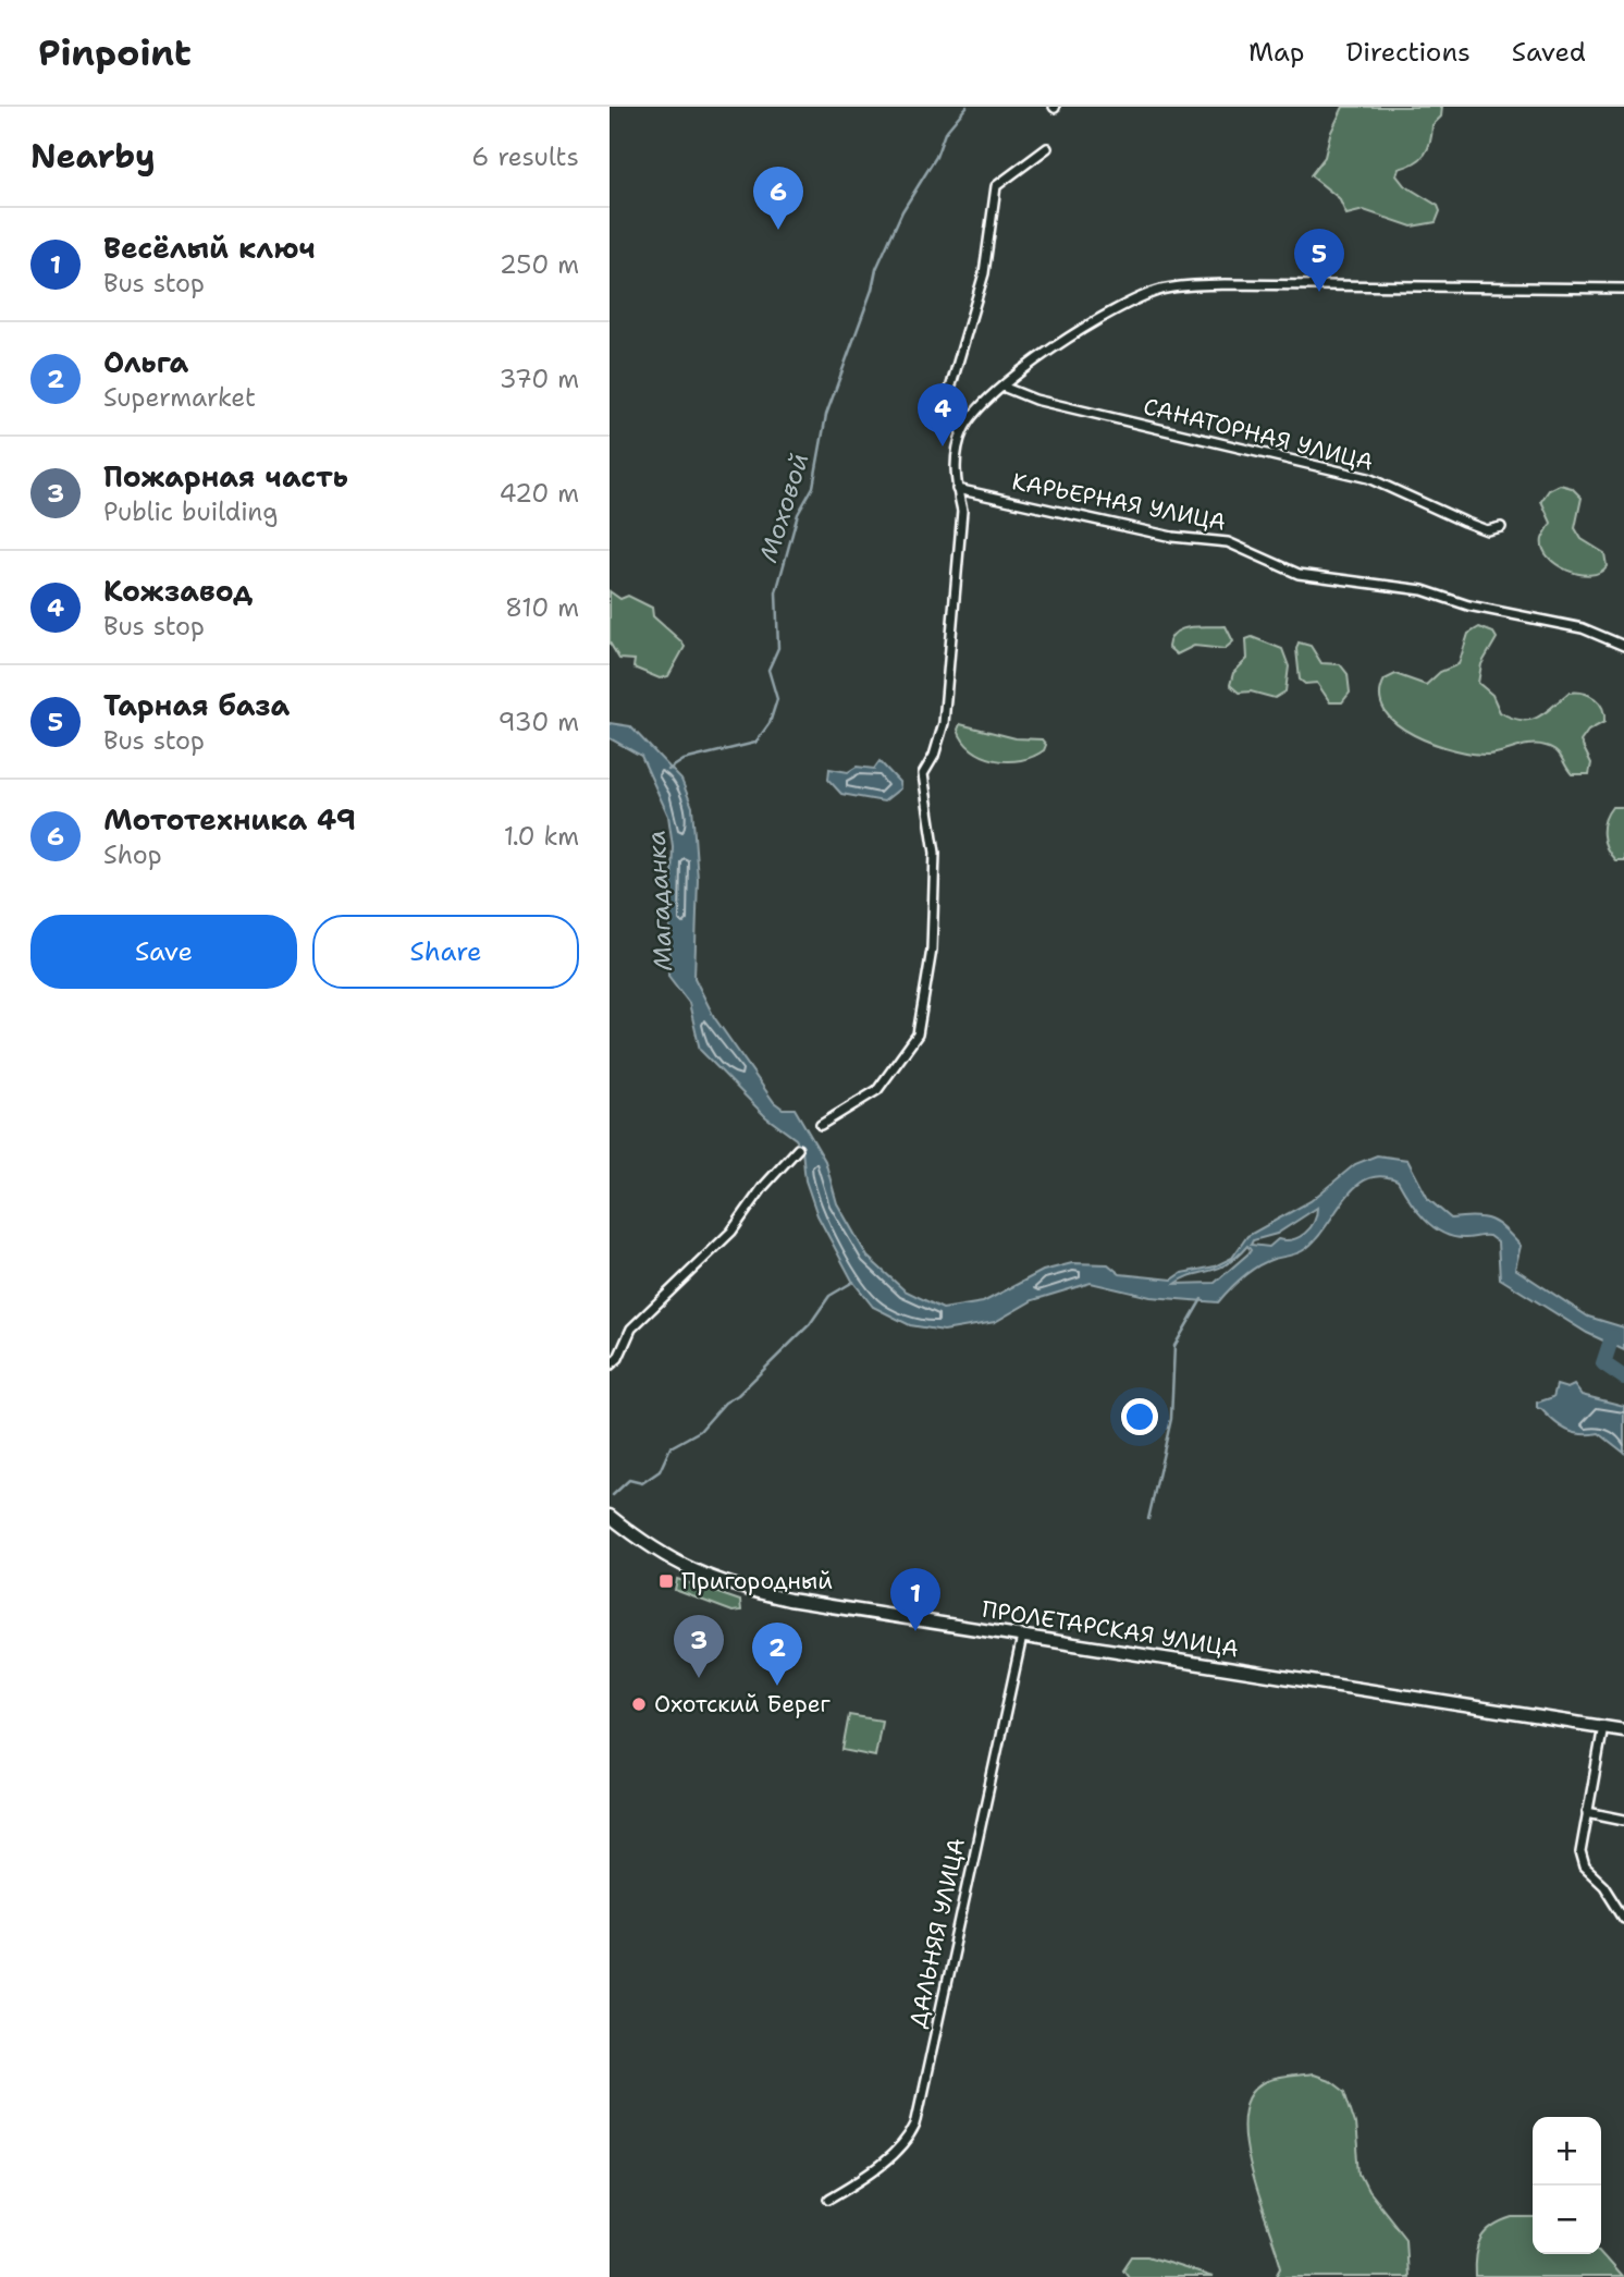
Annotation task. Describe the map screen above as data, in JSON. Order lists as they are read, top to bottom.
{
  "streets": {
    "main road": ["ПРОЛЕТАРСКАЯ УЛИЦА"],
    "street": ["САНАТОРНАЯ УЛИЦА", "КАРЬЕРНАЯ УЛИЦА", "ДАЛЬНЯЯ УЛИЦА"]
  },
  "crossings": [
    ["ПРОЛЕТАРСКАЯ УЛИЦА", "ДАЛЬНЯЯ УЛИЦА"]
  ],
  "water": ["Моховой", "Магаданка"],
  "places": {
    "transit": ["Пригородный"],
    "other": ["Охотский Берег"]
  },
  "page": {
    "header": "Pinpoint",
    "nav": ["Map", "Directions", "Saved"],
    "heading": ["Nearby", "6 results"],
    "pins": [
      "6",
      "5",
      "4",
      "1",
      "3",
      "2"
    ],
    "list": [
      {
        "mark": "1",
        "name": "Весёлый ключ",
        "note": "Bus stop",
        "value": "250 m"
      },
      {
        "mark": "2",
        "name": "Ольга",
        "note": "Supermarket",
        "value": "370 m"
      },
      {
        "mark": "3",
        "name": "Пожарная часть",
        "note": "Public building",
        "value": "420 m"
      },
      {
        "mark": "4",
        "name": "Кожзавод",
        "note": "Bus stop",
        "value": "810 m"
      },
      {
        "mark": "5",
        "name": "Тарная база",
        "note": "Bus stop",
        "value": "930 m"
      },
      {
        "mark": "6",
        "name": "Мототехника 49",
        "note": "Shop",
        "value": "1.0 km"
      }
    ],
    "buttons": ["Save", "Share"],
    "map_buttons": ["+", "−"]
  }
}
